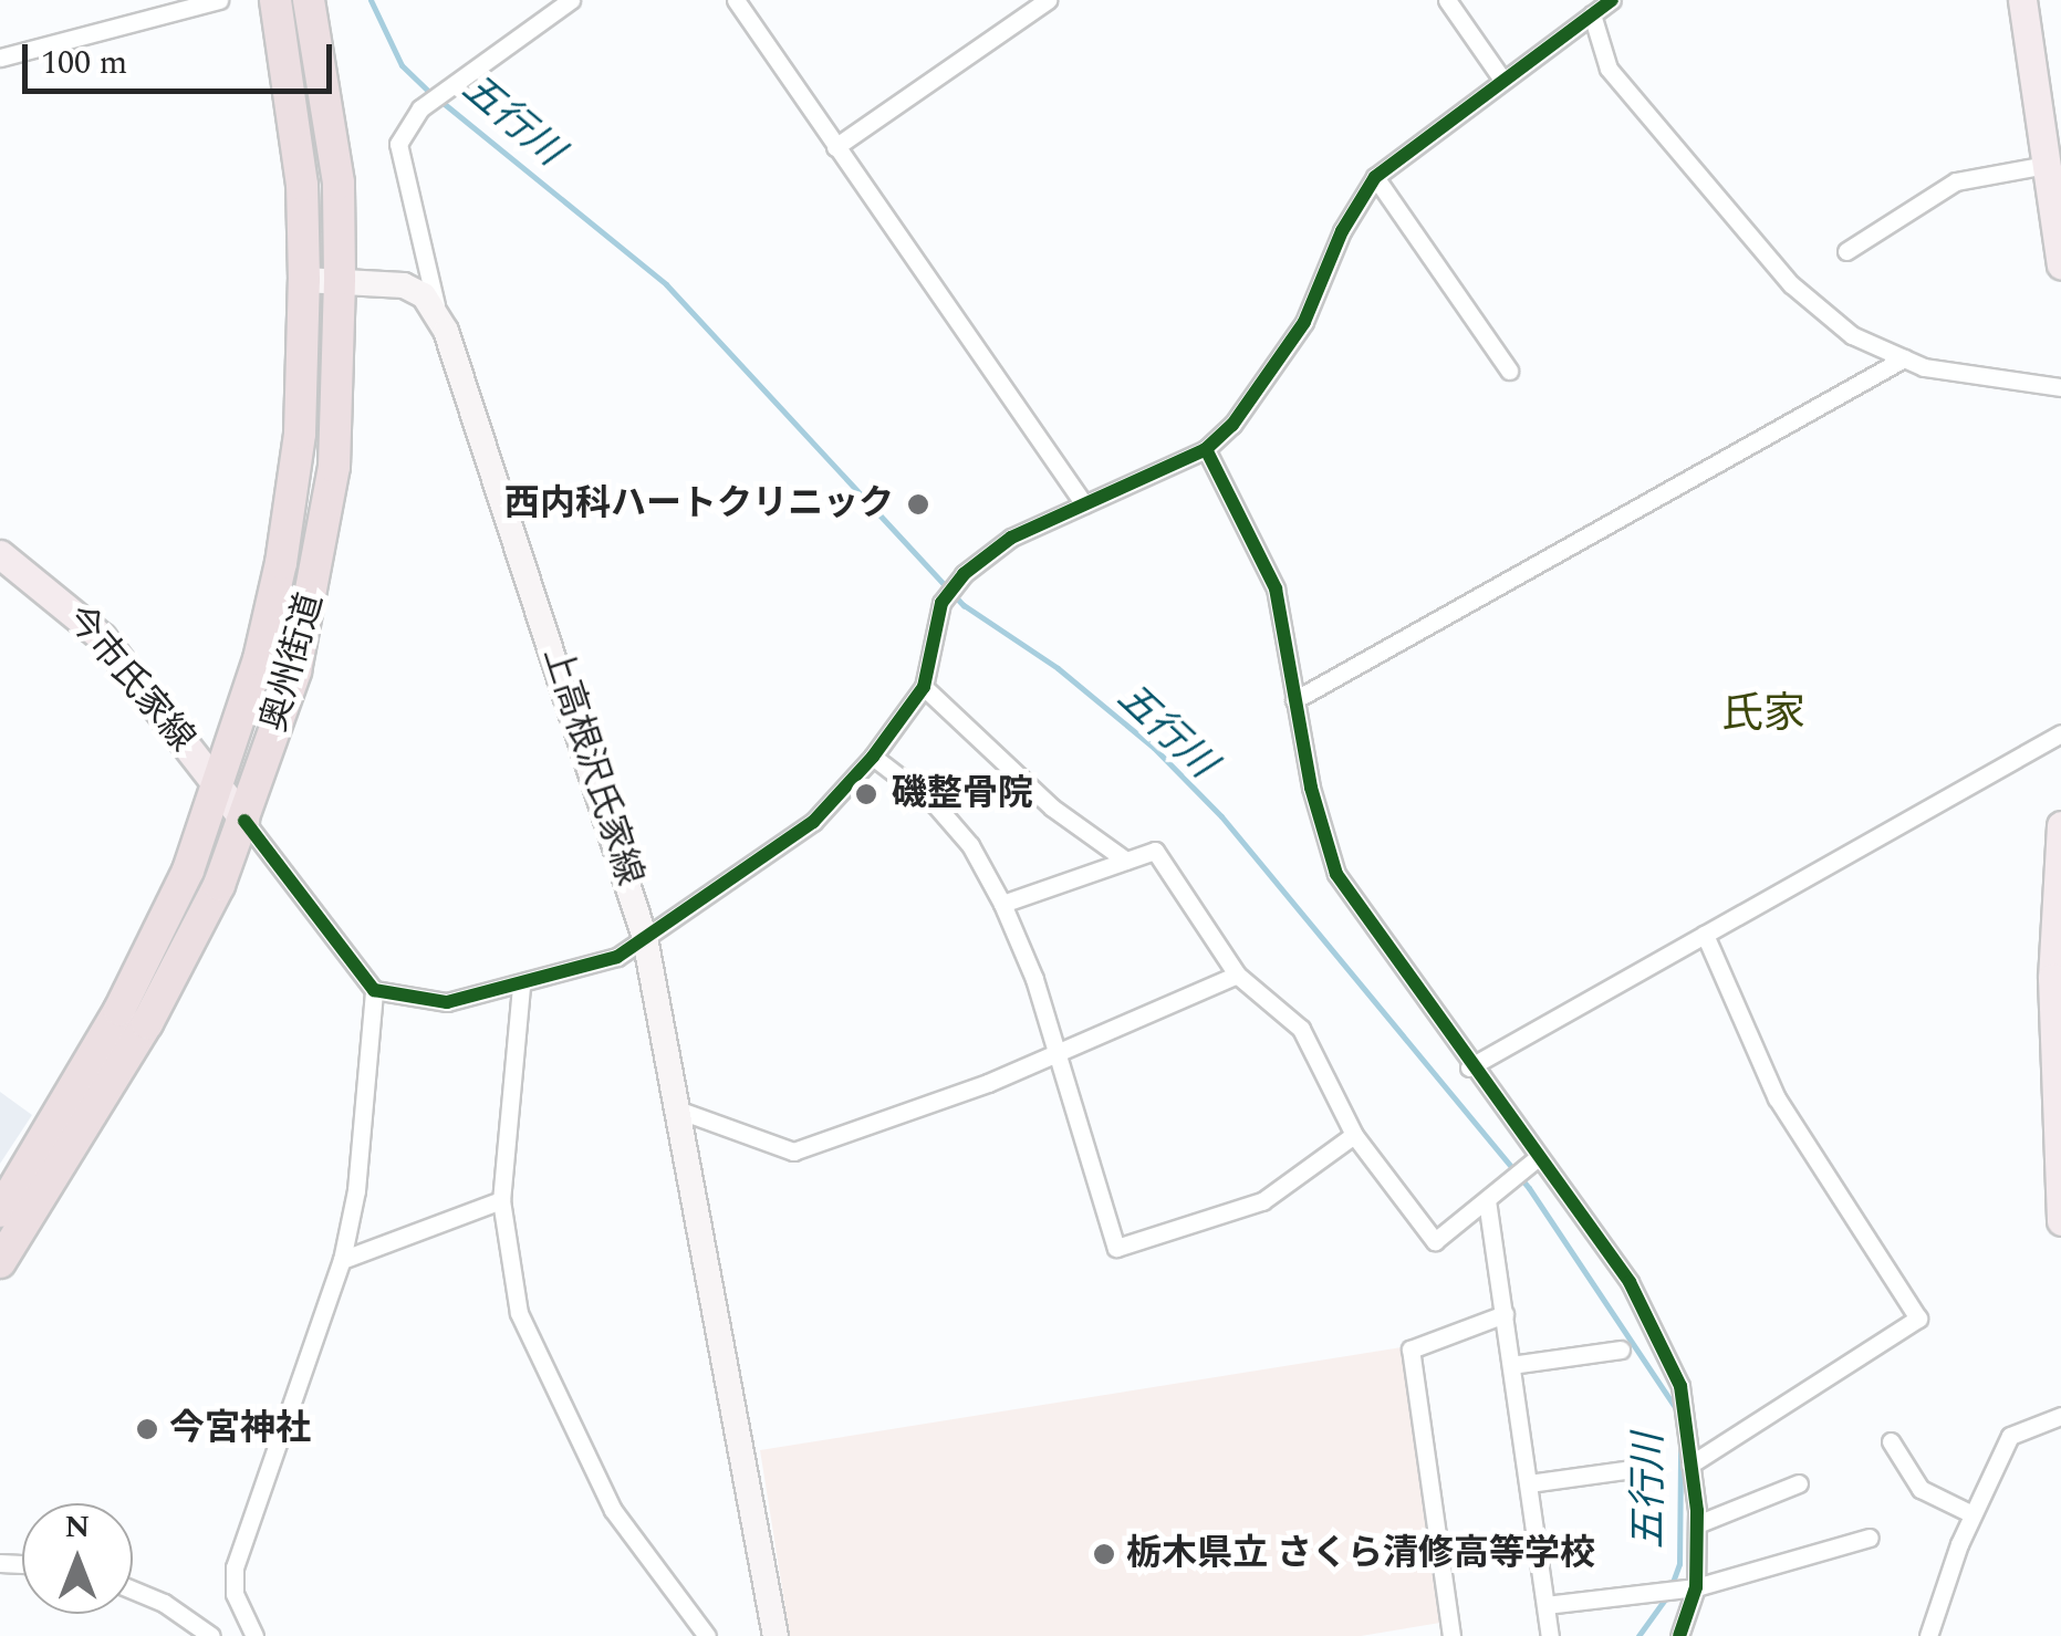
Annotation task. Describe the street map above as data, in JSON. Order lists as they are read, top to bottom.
{
  "streets": {
    "highway": ["奥州街道"],
    "main road": ["今市氏家線", "上高根沢氏家線"]
  },
  "crossings": [
    ["奥州街道", "今市氏家線"]
  ],
  "districts": ["氏家"],
  "water": ["五行川"],
  "places": [
    "西内科ハートクリニック",
    "磯整骨院",
    "今宮神社",
    "栃木県立 さくら清修高等学校"
  ],
  "scale_bar": "100 m",
  "north": "top"
}
